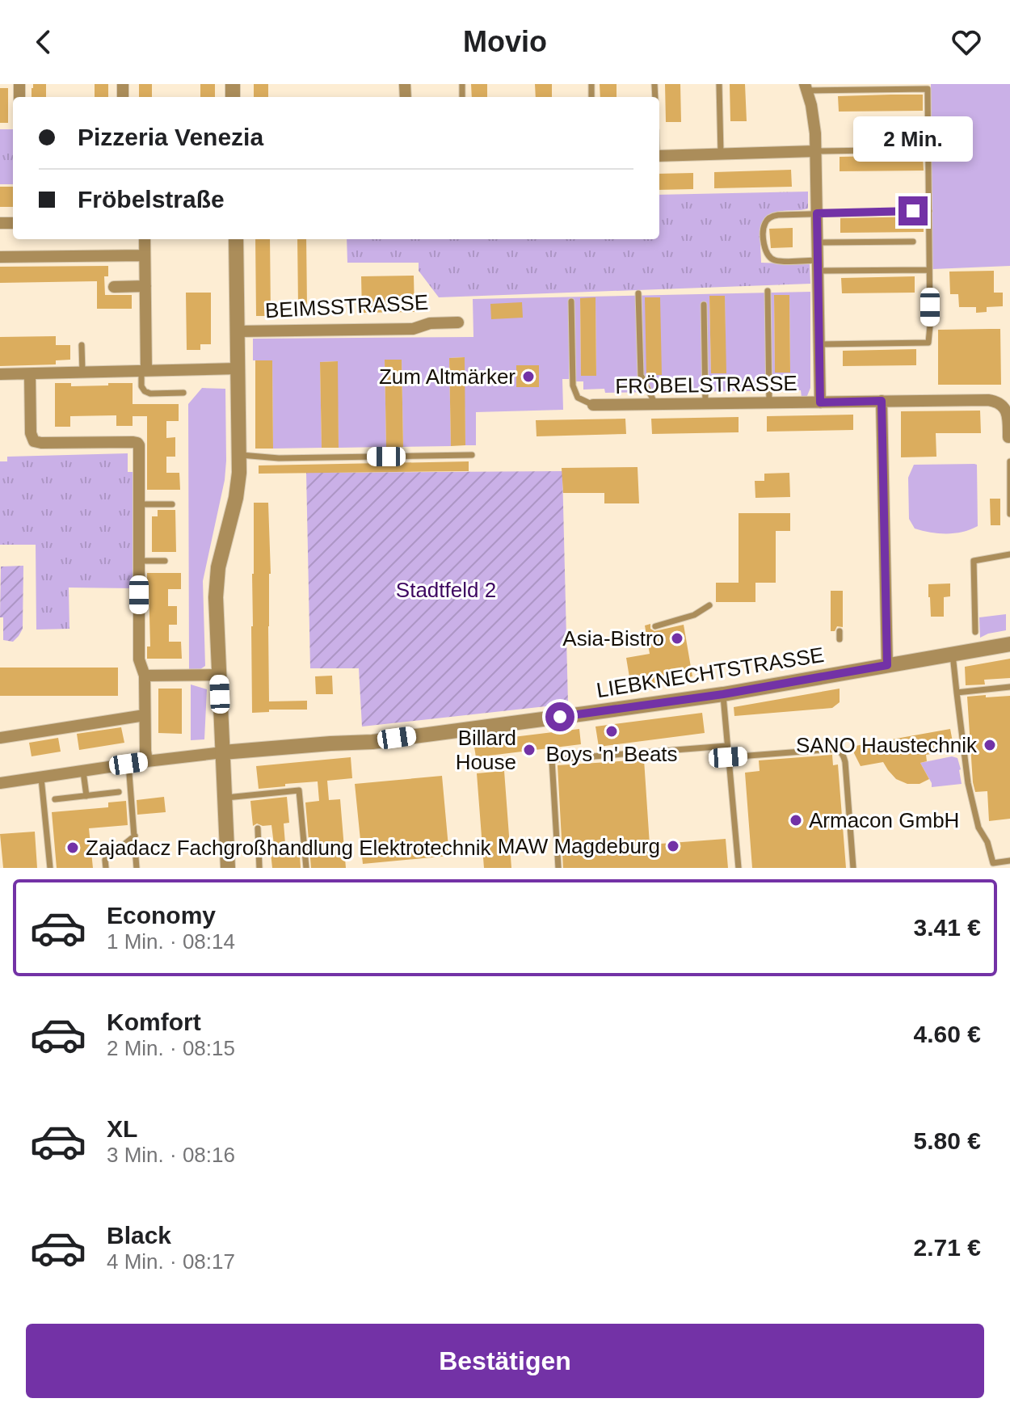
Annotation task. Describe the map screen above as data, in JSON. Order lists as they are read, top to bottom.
{
  "streets": {
    "street": ["BEIMSSTRASSE", "FRÖBELSTRASSE", "LIEBKNECHTSTRASSE"]
  },
  "crossings": [
    ["BEIMSSTRASSE", "LIEBKNECHTSTRASSE"]
  ],
  "parks": ["Stadtfeld 2"],
  "places": [
    "Zum Altmärker",
    "Asia-Bistro",
    "Boys 'n' Beats",
    "SANO Haustechnik",
    "Billard House",
    "Armacon GmbH",
    "MAW Magdeburg",
    "Zajadacz Fachgroßhandlung Elektrotechnik"
  ],
  "page": {
    "header": "Movio",
    "banner": ["Pizzeria Venezia", "Fröbelstraße"],
    "bubble": "2 Min.",
    "list": [
      {
        "name": "Economy",
        "note": "1 Min. · 08:14",
        "value": "3.41 €"
      },
      {
        "name": "Komfort",
        "note": "2 Min. · 08:15",
        "value": "4.60 €"
      },
      {
        "name": "XL",
        "note": "3 Min. · 08:16",
        "value": "5.80 €"
      },
      {
        "name": "Black",
        "note": "4 Min. · 08:17",
        "value": "2.71 €"
      }
    ],
    "buttons": "Bestätigen"
  }
}
